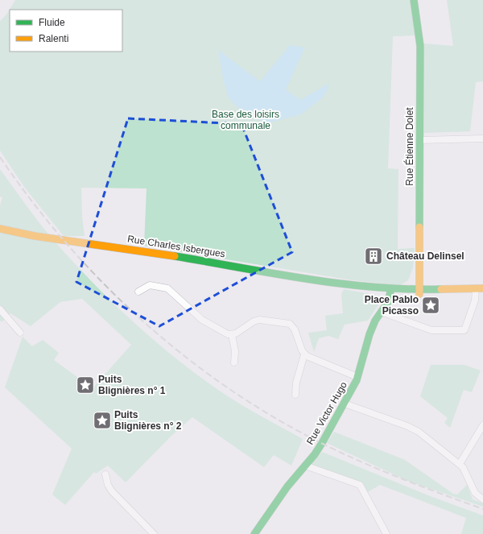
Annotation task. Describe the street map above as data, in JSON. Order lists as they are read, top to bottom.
{
  "streets": {
    "street": ["Rue Étienne Dolet", "Rue Charles Isbergues", "Rue Victor Hugo"]
  },
  "crossings": [
    ["Rue Étienne Dolet", "Rue Charles Isbergues"],
    ["Rue Charles Isbergues", "Rue Victor Hugo"]
  ],
  "parks": ["Base des loisirs communale"],
  "places": {
    "building": ["Château Delinsel"],
    "place": ["Place Pablo Picasso", "Puits Blignières n° 1", "Puits Blignières n° 2"]
  },
  "legend": ["Fluide", "Ralenti"]
}
